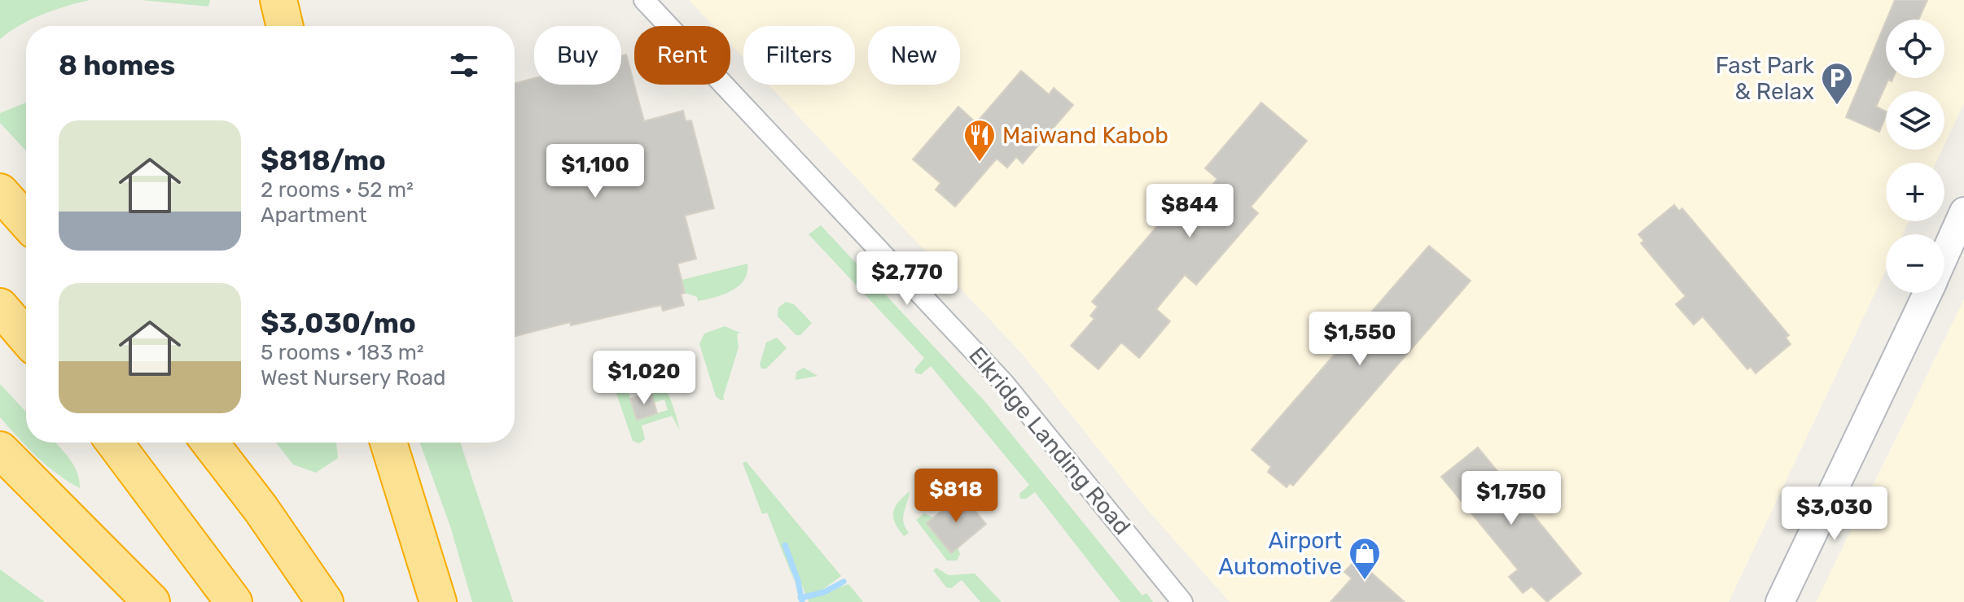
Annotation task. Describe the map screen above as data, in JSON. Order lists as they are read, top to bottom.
{
  "streets": {
    "street": ["Elkridge Landing Road"]
  },
  "places": {
    "parking": ["Fast Park & Relax"],
    "restaurant": ["Maiwand Kabob"],
    "shop": ["Airport Automotive"]
  },
  "page": {
    "map_buttons": ["+", "−"],
    "chip": [
      "Buy",
      "Rent",
      "Filters",
      "New"
    ],
    "heading": "8 homes",
    "list": [
      {
        "name": "$818/mo",
        "note": "2 rooms · 52 m² · Apartment"
      },
      {
        "name": "$3,030/mo",
        "note": "5 rooms · 183 m² · West Nursery Road"
      }
    ],
    "price": [
      "$1,100",
      "$844",
      "$2,770",
      "$1,550",
      "$1,020",
      "$818",
      "$1,750",
      "$3,030"
    ]
  }
}
